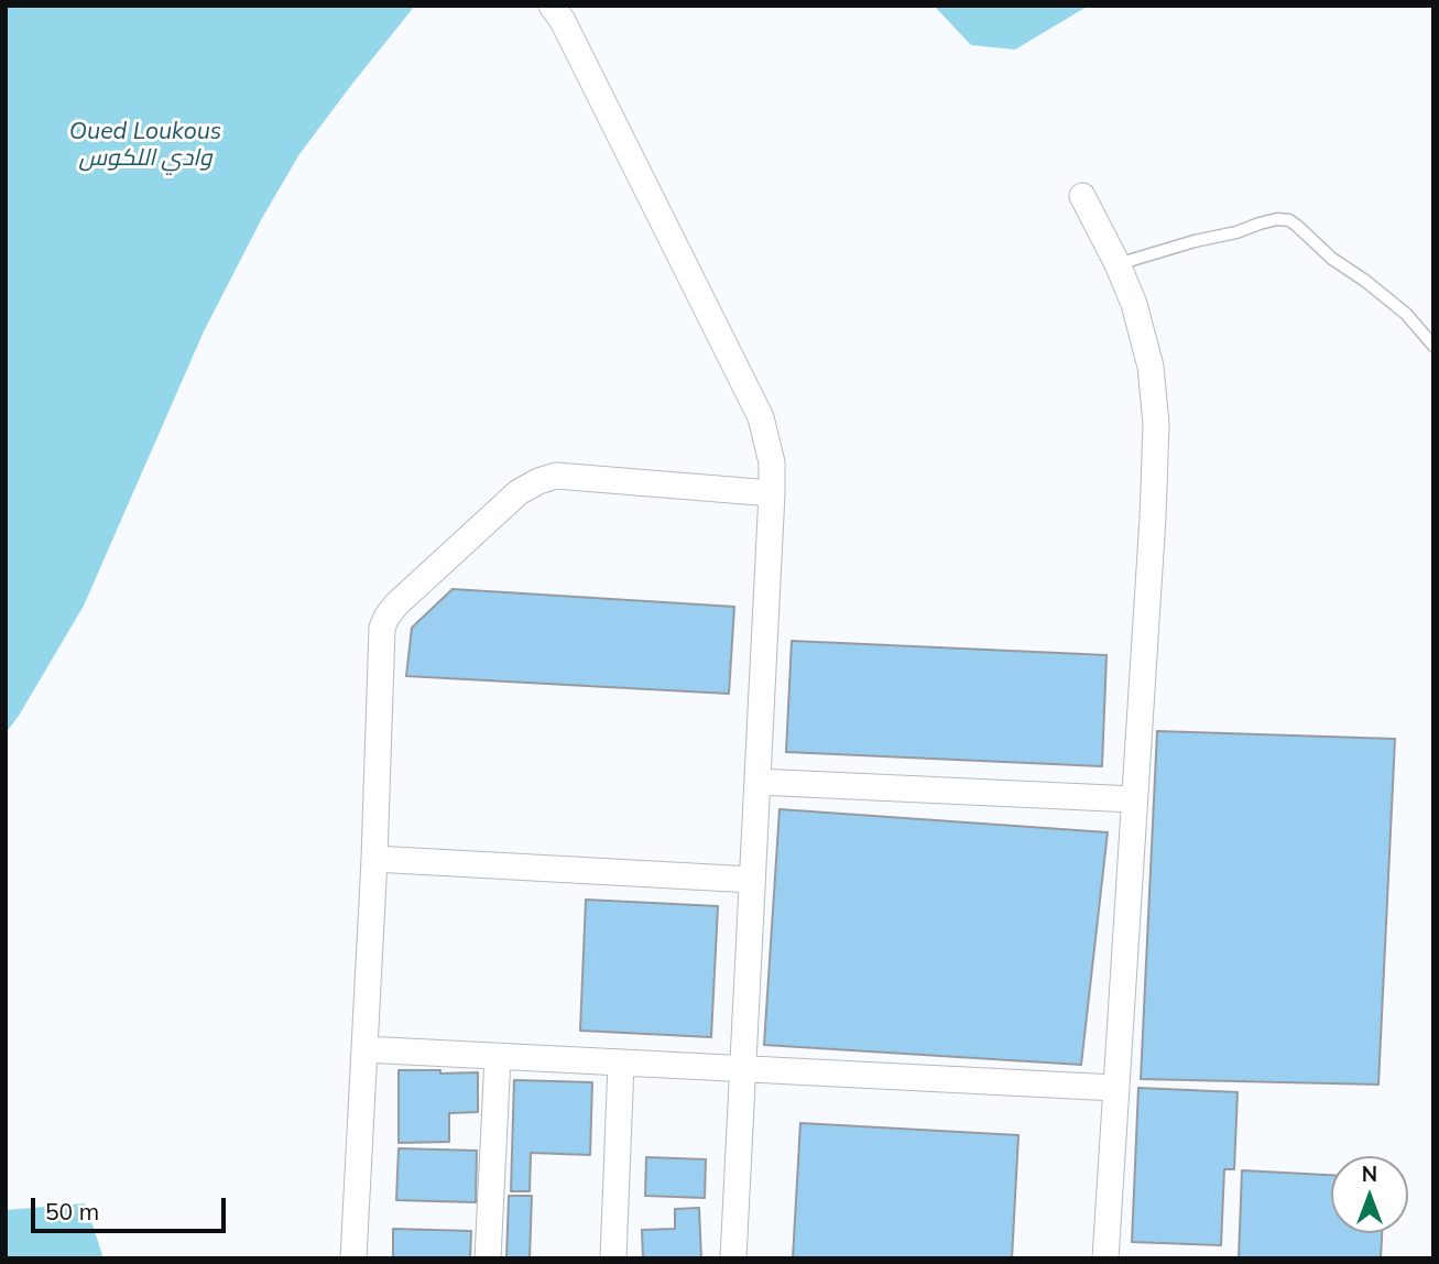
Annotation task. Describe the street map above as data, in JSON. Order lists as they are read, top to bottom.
{
  "water": ["Oued Loukous وادي اللكوس"],
  "scale_bar": "50 m",
  "north": "top"
}
